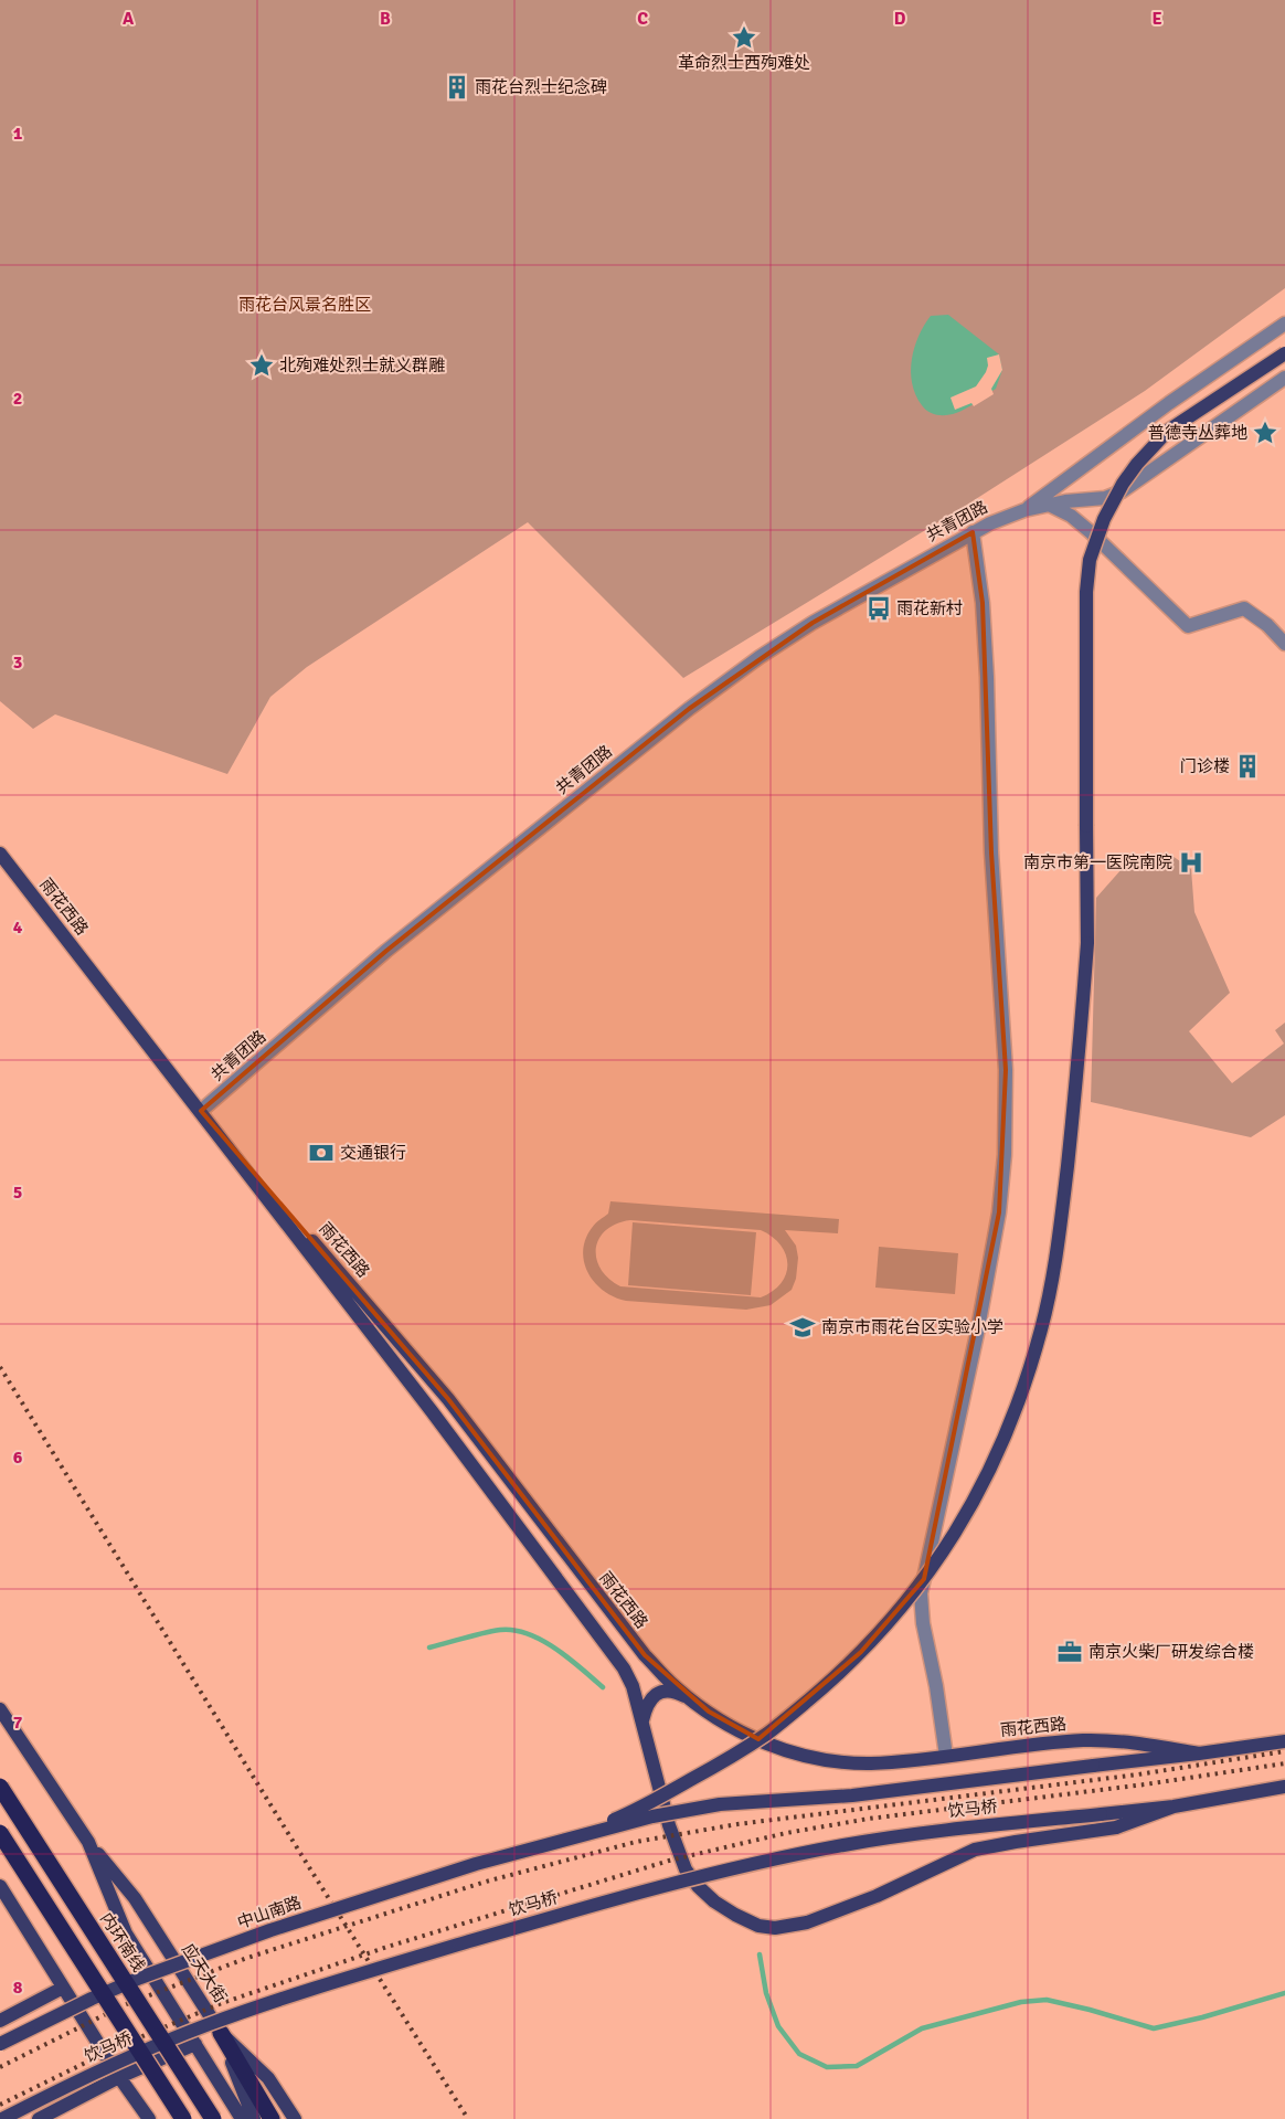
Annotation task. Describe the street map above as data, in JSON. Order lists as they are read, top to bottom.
{
  "streets": {
    "highway": ["内环南线"],
    "main road": [
      "雨花西路",
      "饮马桥",
      "中山南路",
      "应天大街"
    ],
    "street": ["共青团路"]
  },
  "crossings": [
    ["共青团路", "雨花西路"],
    ["雨花西路", "饮马桥"],
    ["雨花西路", "中山南路"]
  ],
  "parks": ["雨花台风景名胜区"],
  "places": {
    "place": ["革命烈士西殉难处", "北殉难处烈士就义群雕", "普德寺丛葬地"],
    "building": ["雨花台烈士纪念碑", "门诊楼"],
    "bus stop": ["雨花新村"],
    "hospital": ["南京市第一医院南院"],
    "bank": ["交通银行"],
    "school or university": ["南京市雨花台区实验小学"],
    "office": ["南京火柴厂研发综合楼"]
  },
  "grid": {
    "columns": [
      "A",
      "B",
      "C",
      "D",
      "E"
    ],
    "rows": [
      "1",
      "2",
      "3",
      "4",
      "5",
      "6",
      "7",
      "8"
    ]
  }
}
